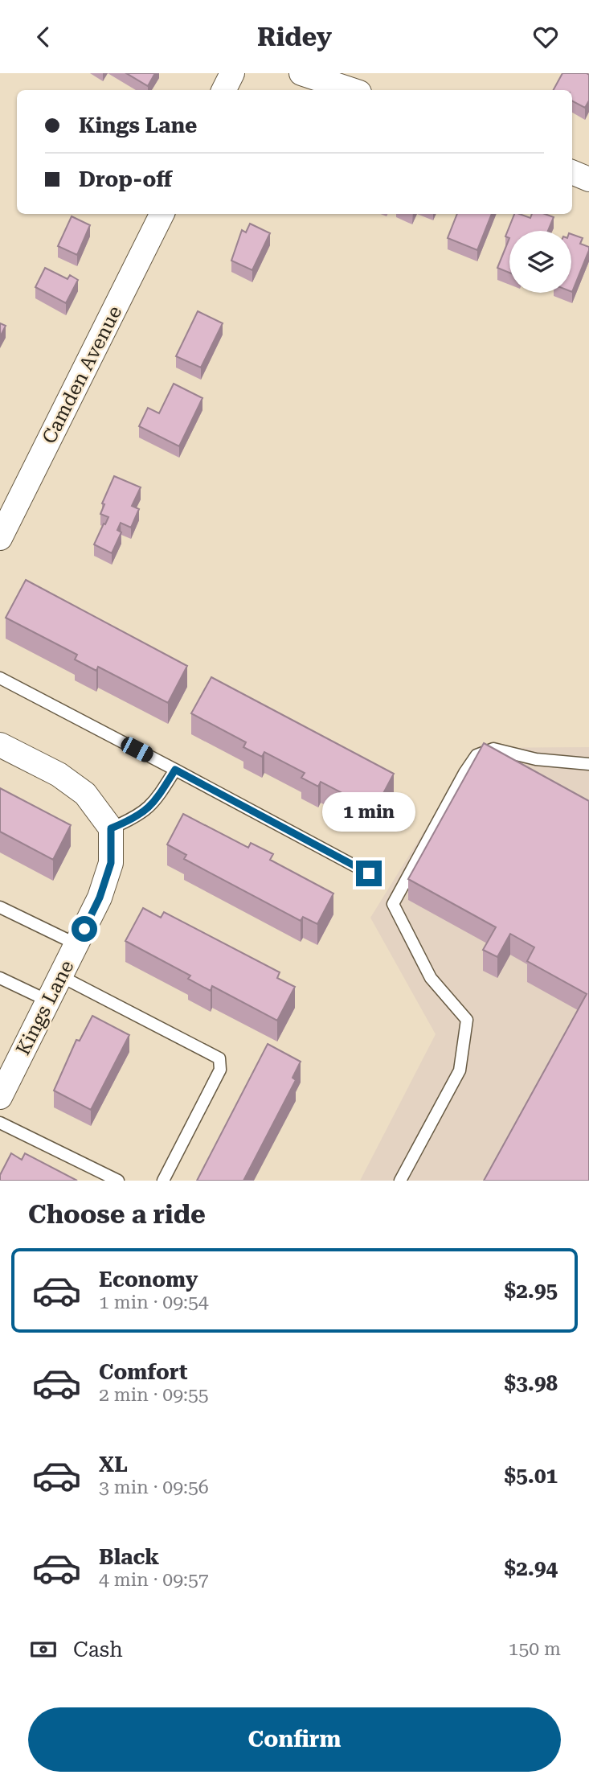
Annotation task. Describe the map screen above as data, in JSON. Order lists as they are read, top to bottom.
{
  "streets": {
    "street": ["Camden Avenue", "Kings Lane"]
  },
  "page": {
    "header": "Ridey",
    "banner": ["Kings Lane", "Drop-off"],
    "bubble": "1 min",
    "heading": "Choose a ride",
    "list": [
      {
        "name": "Economy",
        "note": "1 min · 09:54",
        "value": "$2.95"
      },
      {
        "name": "Comfort",
        "note": "2 min · 09:55",
        "value": "$3.98"
      },
      {
        "name": "XL",
        "note": "3 min · 09:56",
        "value": "$5.01"
      },
      {
        "name": "Black",
        "note": "4 min · 09:57",
        "value": "$2.94"
      }
    ],
    "pay": ["Cash", "150 m"],
    "buttons": "Confirm"
  }
}
